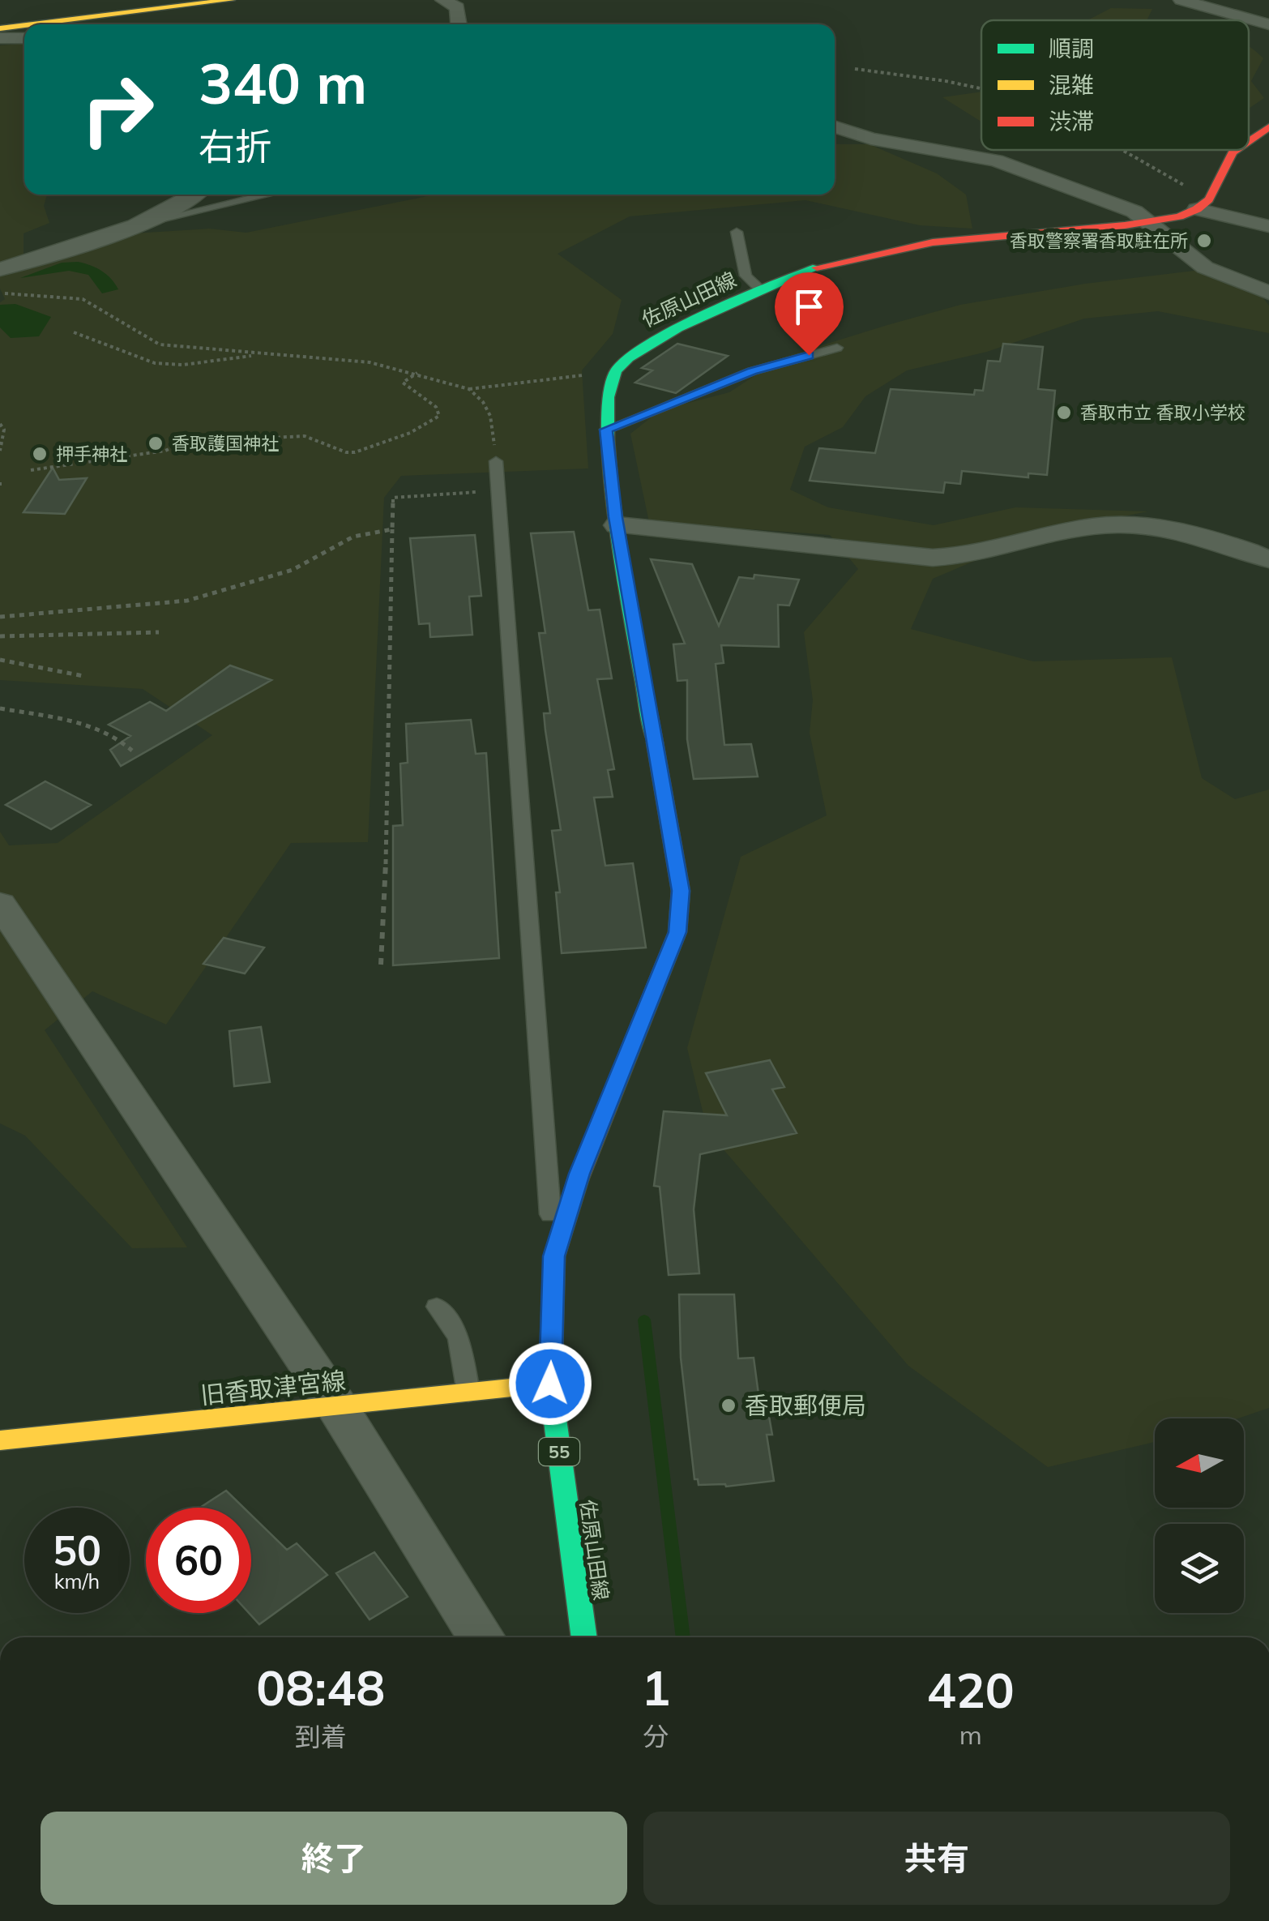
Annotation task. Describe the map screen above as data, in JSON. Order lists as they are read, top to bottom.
{
  "streets": {
    "main road": ["佐原山田線", "旧香取津宮線", "55"]
  },
  "crossings": [
    ["佐原山田線", "旧香取津宮線"]
  ],
  "places": [
    "香取警察署香取駐在所",
    "香取市立 香取小学校",
    "香取護国神社",
    "押手神社",
    "香取郵便局"
  ],
  "legend": ["順調", "混雑", "渋滞"],
  "north": "left",
  "page": {
    "turn": ["340 m", "右折"],
    "speed": "50 km/h",
    "limit": "60",
    "eta": [
      "08:48",
      "到着",
      "1",
      "分",
      "420",
      "m"
    ],
    "buttons": ["終了", "共有"]
  }
}
